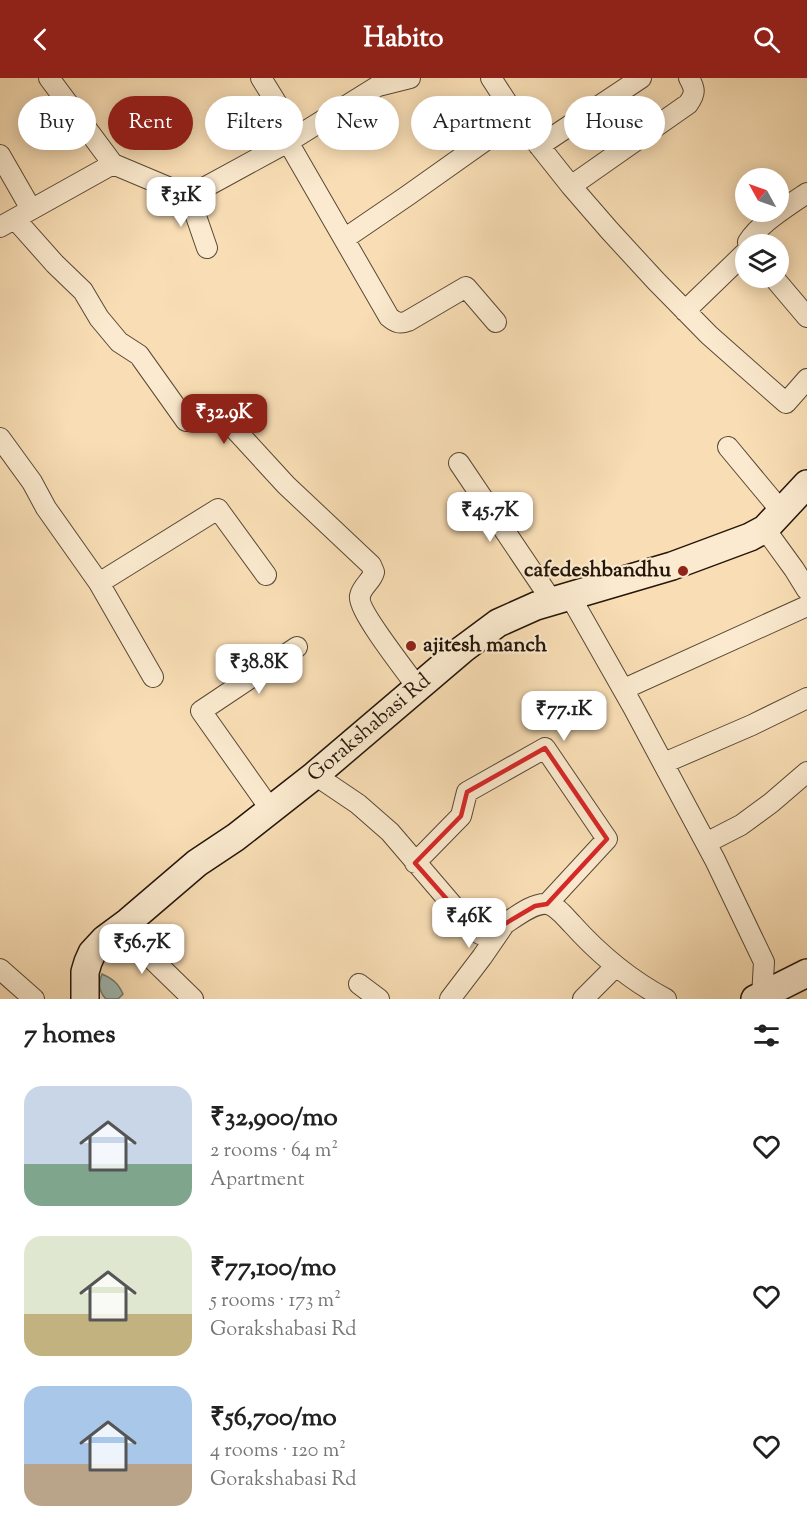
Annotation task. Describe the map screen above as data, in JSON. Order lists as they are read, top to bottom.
{
  "streets": {
    "street": ["Gorakshabasi Rd"]
  },
  "places": ["cafedeshbandhu", "ajitesh manch"],
  "north": "top left",
  "page": {
    "header": "Habito",
    "chip": [
      "Buy",
      "Rent",
      "Filters",
      "New",
      "Apartment",
      "House"
    ],
    "price": [
      "₹31K",
      "₹32.9K",
      "₹45.7K",
      "₹38.8K",
      "₹77.1K",
      "₹46K",
      "₹56.7K"
    ],
    "heading": "7 homes",
    "list": [
      {
        "name": "₹32,900/mo",
        "note": "2 rooms · 64 m² · Apartment"
      },
      {
        "name": "₹77,100/mo",
        "note": "5 rooms · 173 m² · Gorakshabasi Rd"
      },
      {
        "name": "₹56,700/mo",
        "note": "4 rooms · 120 m² · Gorakshabasi Rd"
      }
    ]
  }
}
